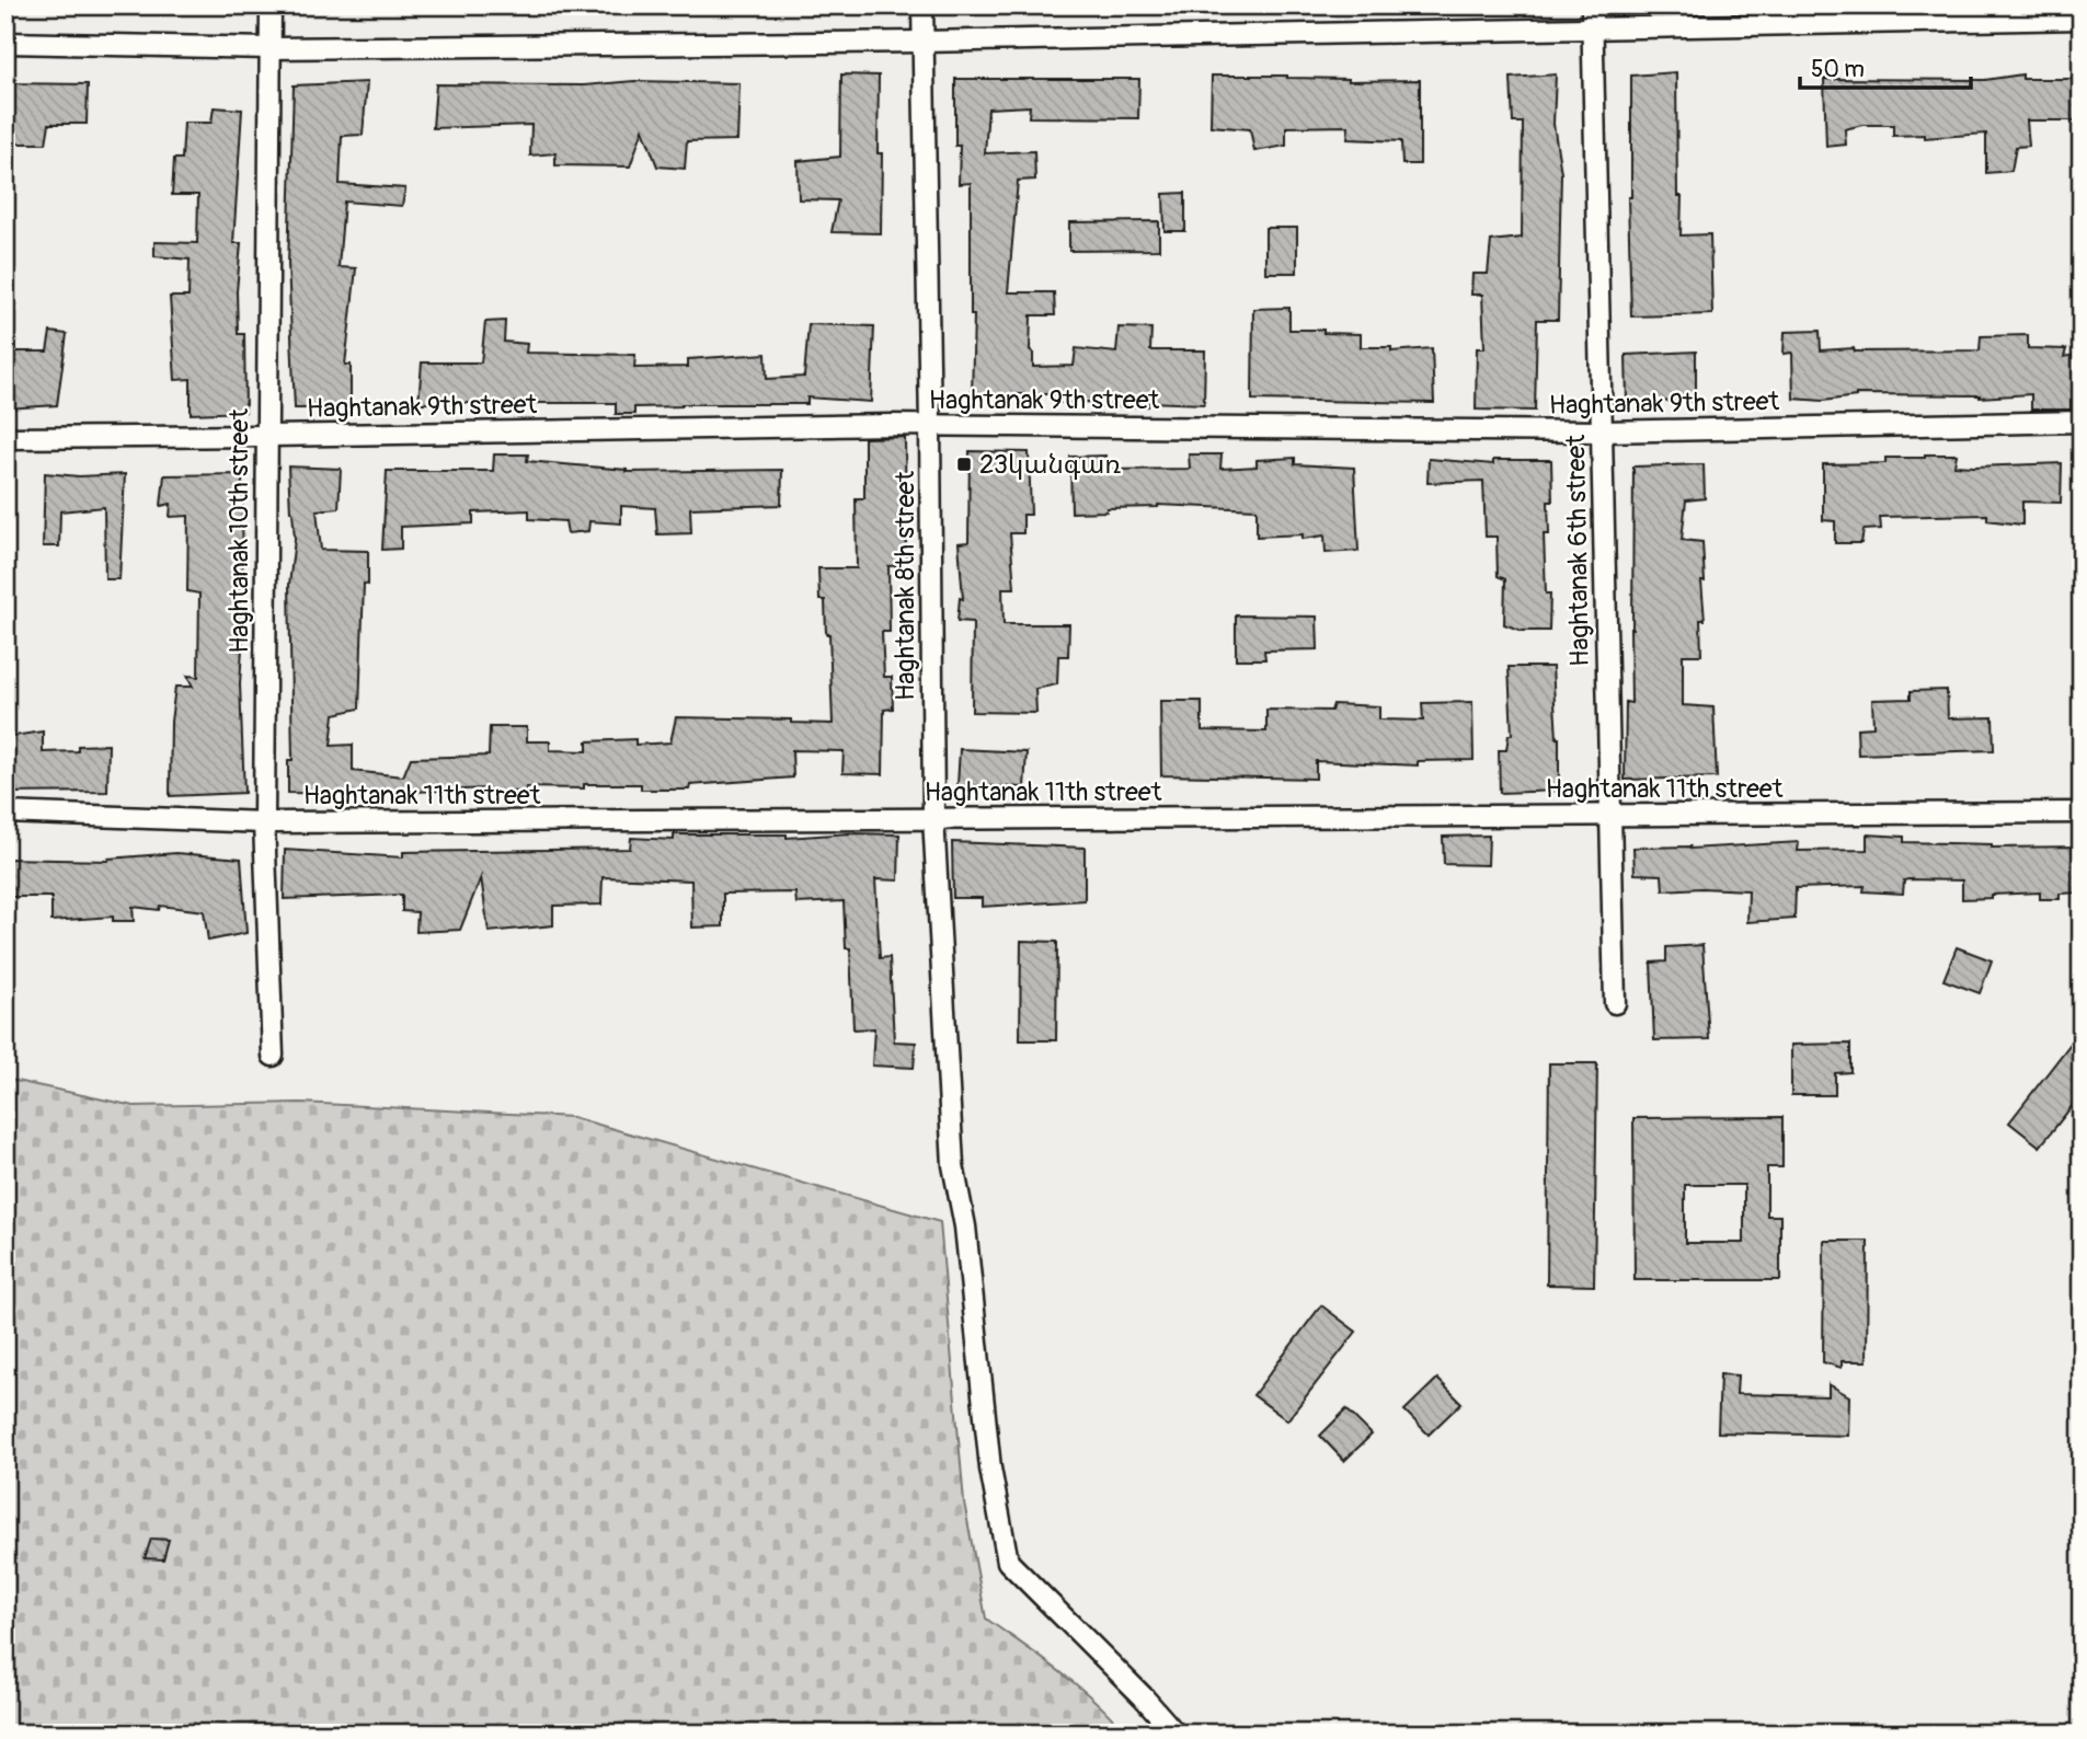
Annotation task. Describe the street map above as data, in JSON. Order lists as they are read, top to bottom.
{
  "streets": {
    "street": [
      "Haghtanak 9th street",
      "Haghtanak 10th street",
      "Haghtanak 6th street",
      "Haghtanak 8th street",
      "Haghtanak 11th street"
    ]
  },
  "crossings": [
    ["Haghtanak 9th street", "Haghtanak 10th street"],
    ["Haghtanak 9th street", "Haghtanak 6th street"],
    ["Haghtanak 9th street", "Haghtanak 8th street"],
    ["Haghtanak 10th street", "Haghtanak 11th street"],
    ["Haghtanak 6th street", "Haghtanak 11th street"],
    ["Haghtanak 8th street", "Haghtanak 11th street"]
  ],
  "places": {
    "transit": ["23կանգառ"]
  },
  "scale_bar": "50 m"
}
